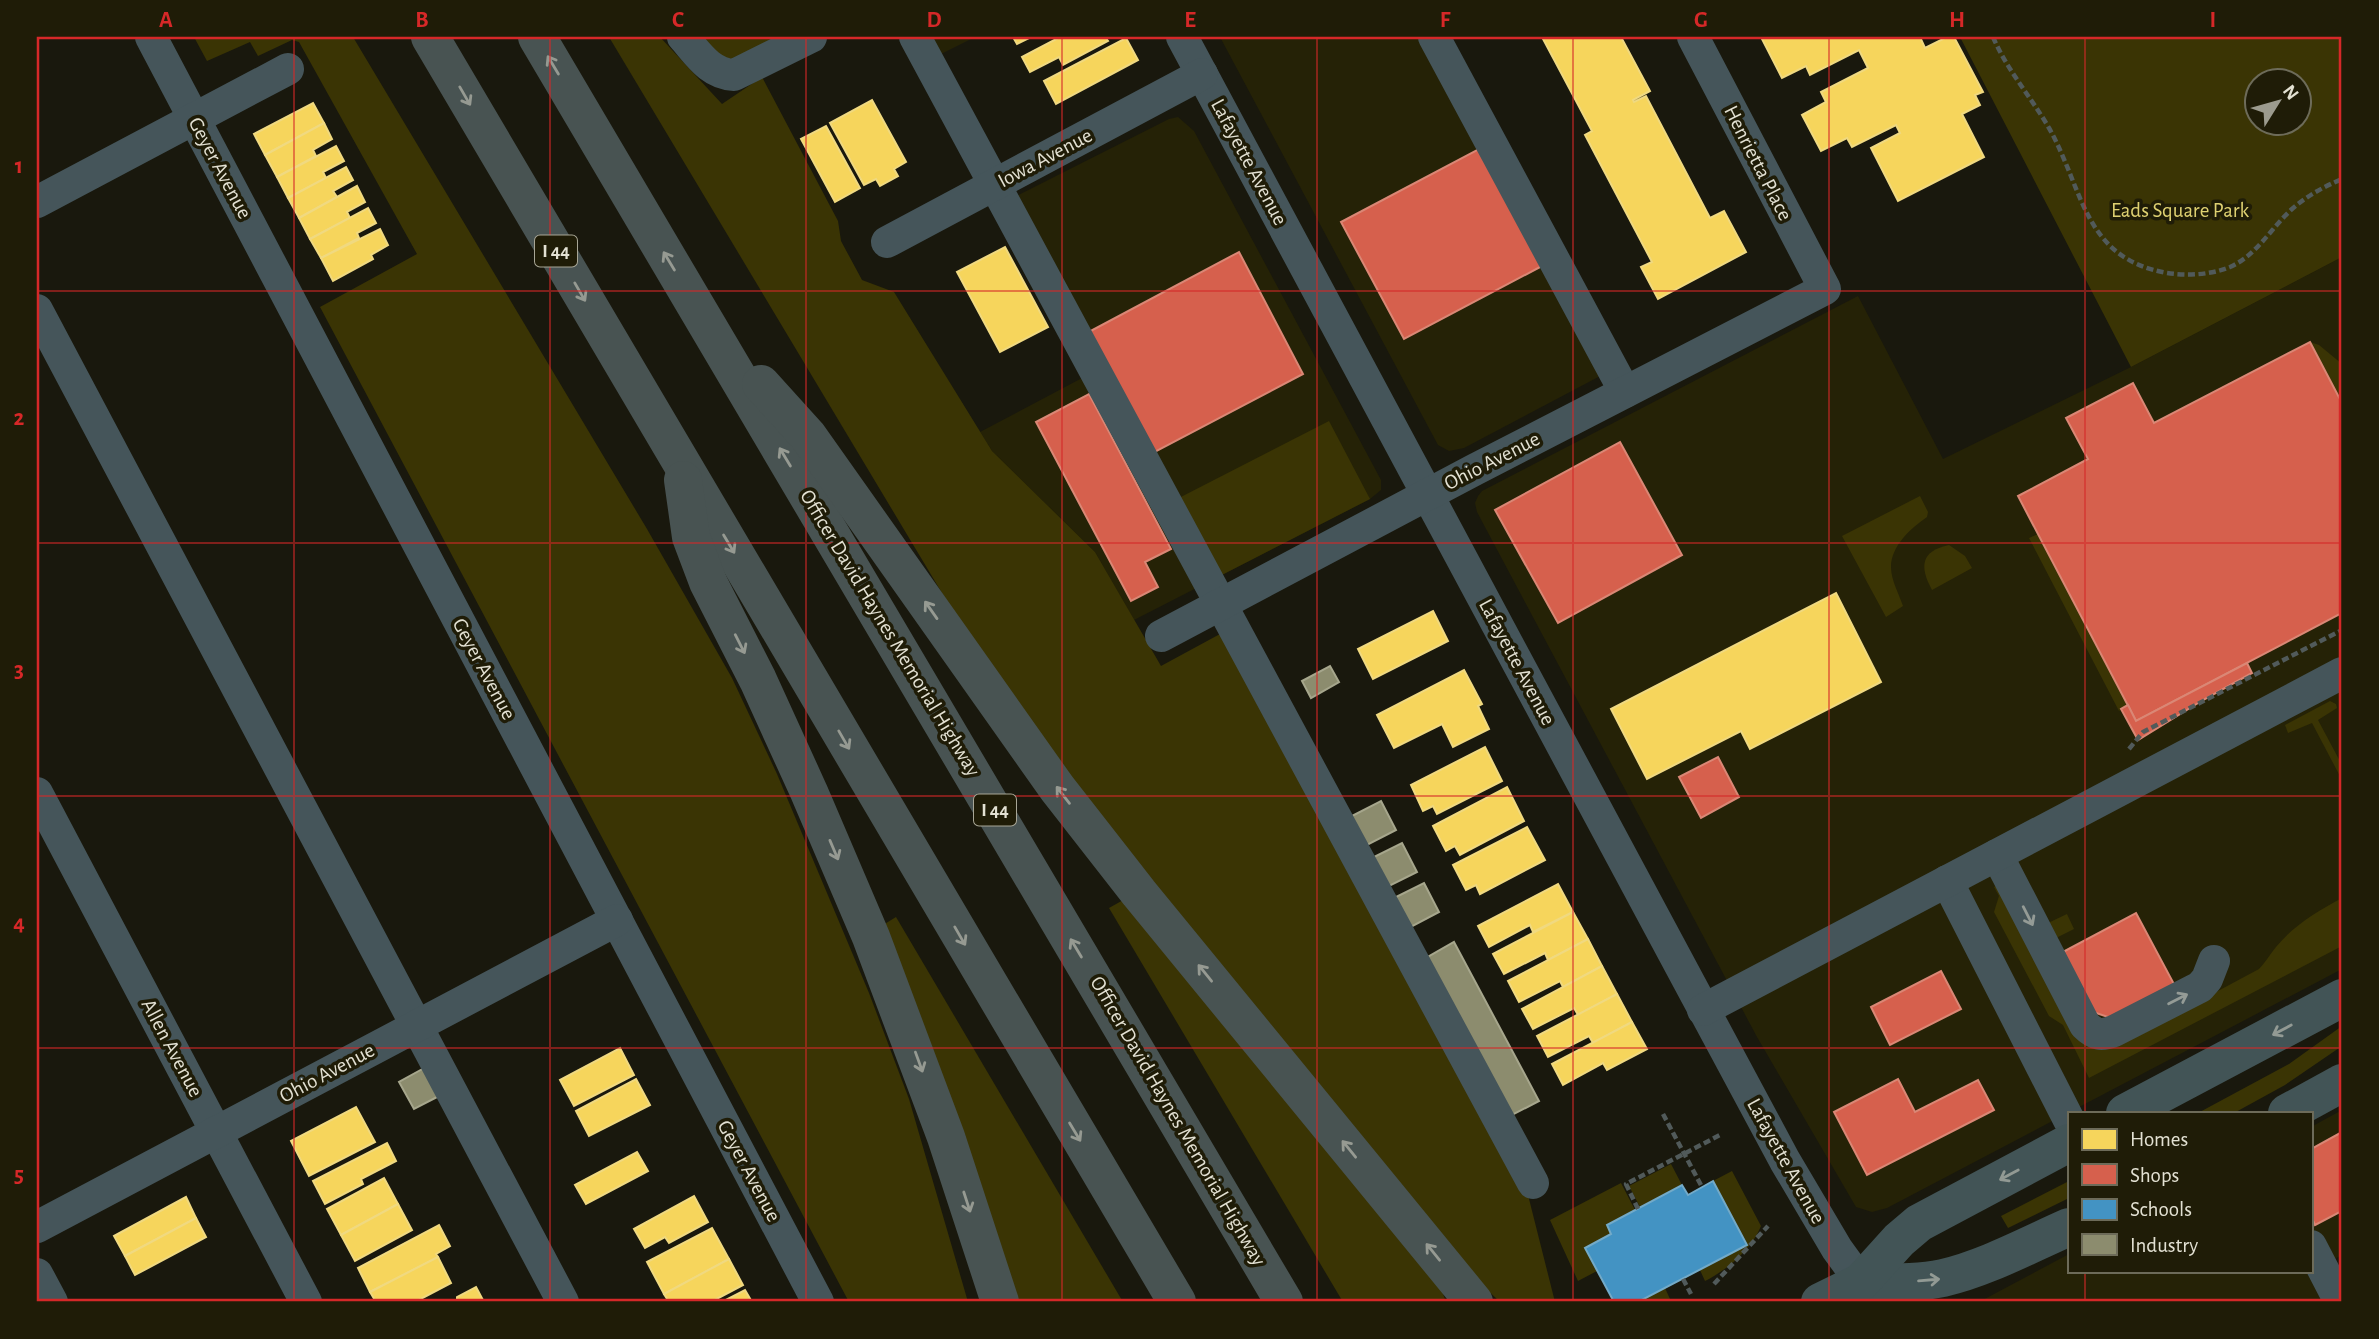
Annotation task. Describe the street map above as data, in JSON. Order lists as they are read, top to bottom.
{
  "streets": {
    "highway": ["I 44", "Officer David Haynes Memorial Highway"],
    "street": [
      "Iowa Avenue",
      "Lafayette Avenue",
      "Henrietta Place",
      "Geyer Avenue",
      "Ohio Avenue",
      "Allen Avenue"
    ]
  },
  "crossings": [
    ["Iowa Avenue", "Lafayette Avenue"],
    ["Lafayette Avenue", "Ohio Avenue"],
    ["Henrietta Place", "Ohio Avenue"],
    ["Geyer Avenue", "Ohio Avenue"],
    ["Ohio Avenue", "Allen Avenue"]
  ],
  "parks": ["Eads Square Park"],
  "legend": [
    "Homes",
    "Shops",
    "Schools",
    "Industry"
  ],
  "north": "top right",
  "grid": {
    "columns": [
      "A",
      "B",
      "C",
      "D",
      "E",
      "F",
      "G",
      "H",
      "I"
    ],
    "rows": [
      "1",
      "2",
      "3",
      "4",
      "5"
    ]
  }
}
